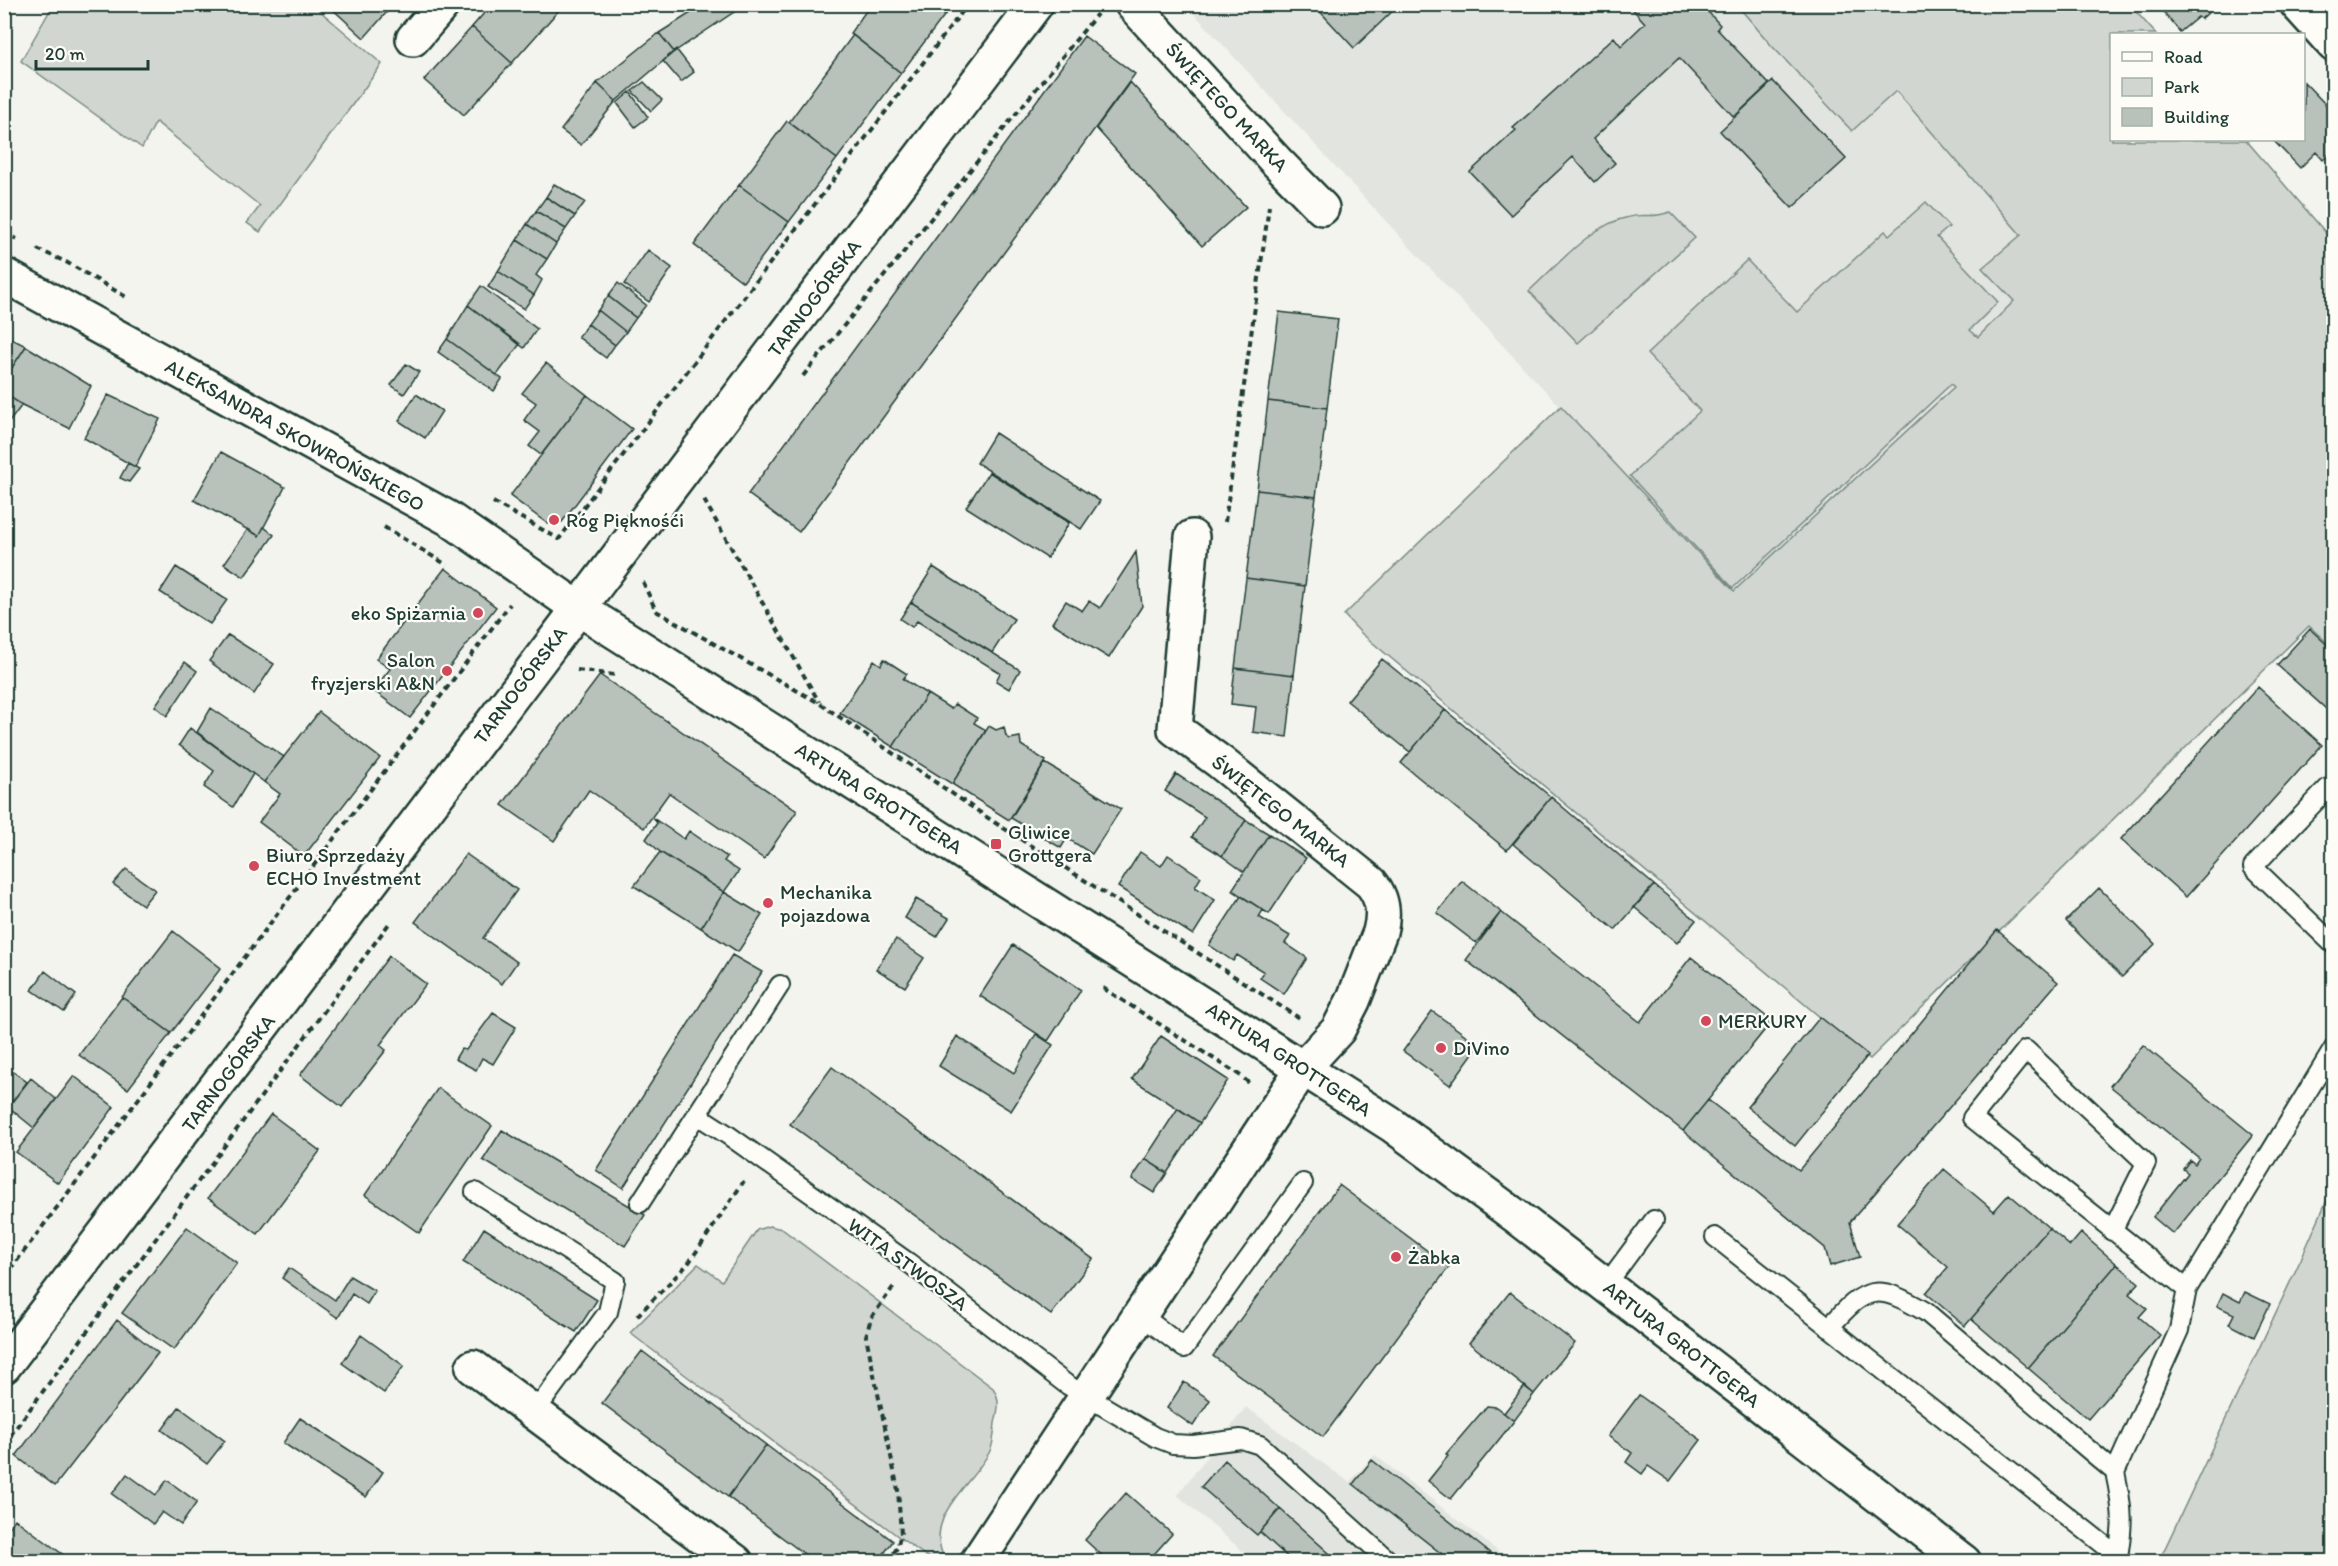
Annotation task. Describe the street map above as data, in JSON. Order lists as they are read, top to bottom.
{
  "streets": {
    "street": [
      "ŚWIĘTEGO MARKA",
      "TARNOGÓRSKA",
      "ALEKSANDRA SKOWROŃSKIEGO",
      "ARTURA GROTTGERA"
    ],
    "lane": ["WITA STWOSZA"]
  },
  "crossings": [
    ["ŚWIĘTEGO MARKA", "ARTURA GROTTGERA"],
    ["TARNOGÓRSKA", "ALEKSANDRA SKOWROŃSKIEGO"],
    ["TARNOGÓRSKA", "ARTURA GROTTGERA"],
    ["ALEKSANDRA SKOWROŃSKIEGO", "ARTURA GROTTGERA"]
  ],
  "places": {
    "other": [
      "Róg Pięknośći",
      "eko Spiżarnia",
      "Salon fryzjerski A&N",
      "Biuro Sprzedaży ECHO Investment",
      "Mechanika pojazdowa",
      "MERKURY",
      "DiVino",
      "Żabka"
    ],
    "transit": ["Gliwice Grottgera"]
  },
  "legend": ["Road", "Park", "Building"],
  "scale_bar": "20 m"
}
